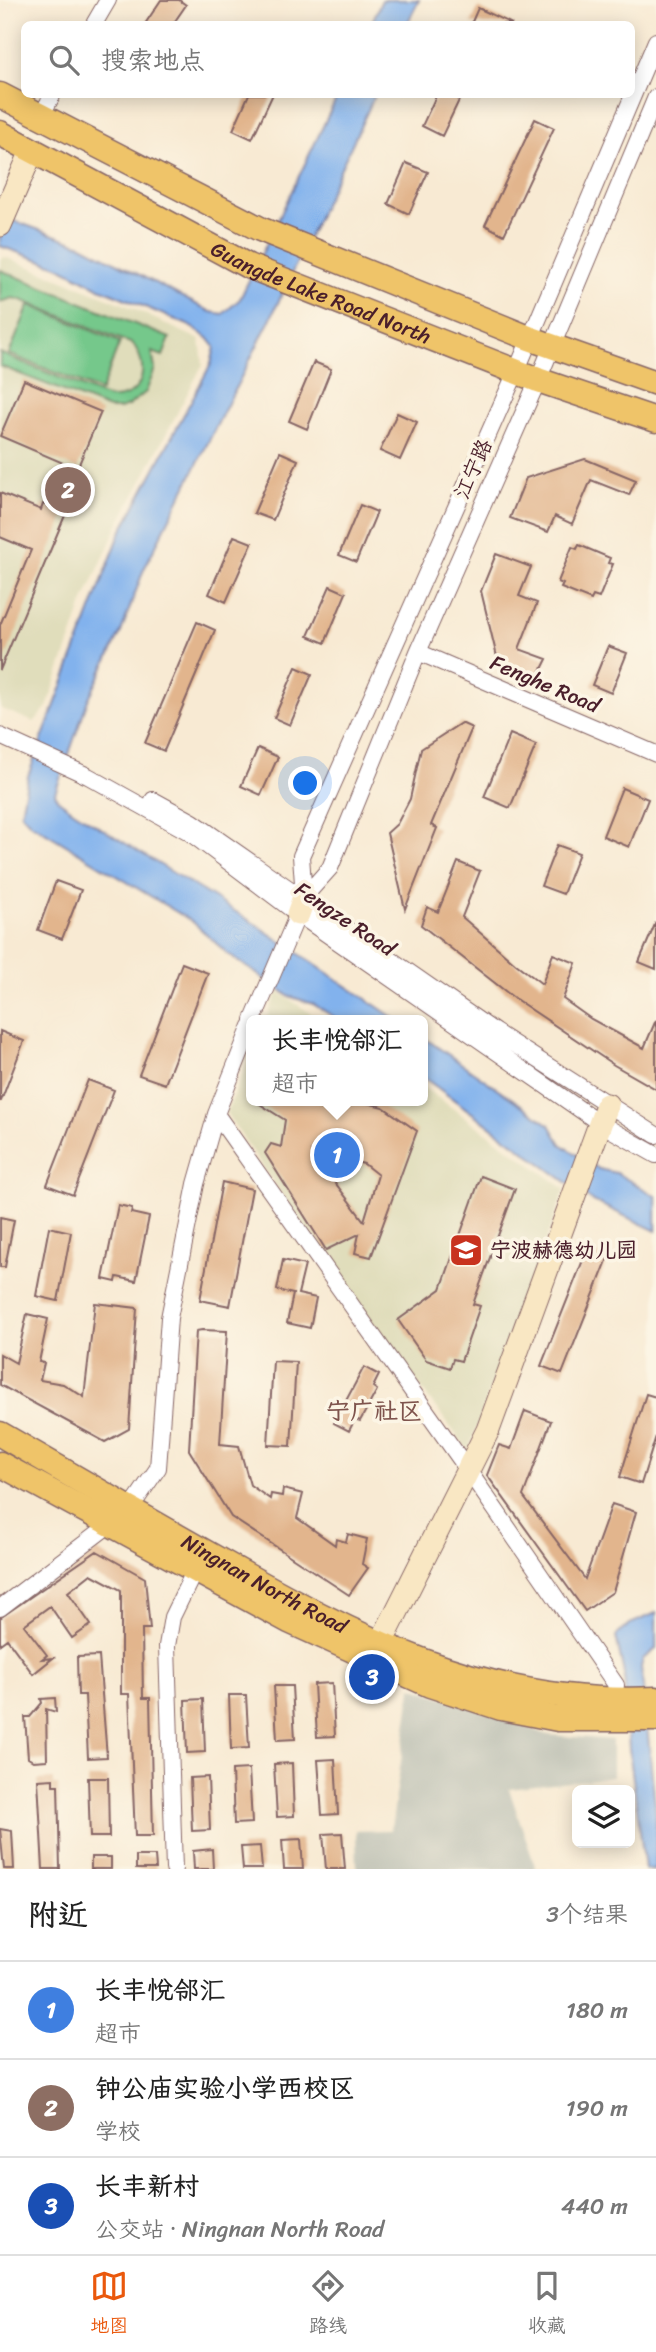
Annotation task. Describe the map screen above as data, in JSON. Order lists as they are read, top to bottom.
{
  "streets": {
    "main road": ["Guangde Lake Road North", "Ningnan North Road"],
    "street": ["江宁路", "Fenghe Road", "Fengze Road"]
  },
  "crossings": [
    ["Guangde Lake Road North", "江宁路"],
    ["江宁路", "Fenghe Road"],
    ["江宁路", "Fengze Road"]
  ],
  "districts": ["宁广社区"],
  "places": {
    "school or university": ["宁波赫德幼儿园"]
  },
  "page": {
    "search": "搜索地点",
    "pins": ["2", "1", "3"],
    "popup": ["长丰悦邻汇", "超市"],
    "heading": ["附近", "3个结果"],
    "list": [
      {
        "mark": "1",
        "name": "长丰悦邻汇",
        "note": "超市",
        "value": "180 m"
      },
      {
        "mark": "2",
        "name": "钟公庙实验小学西校区",
        "note": "学校",
        "value": "190 m"
      },
      {
        "mark": "3",
        "name": "长丰新村",
        "note": "公交站 · Ningnan North Road",
        "value": "440 m"
      }
    ],
    "nav": ["地图", "路线", "收藏"]
  }
}
